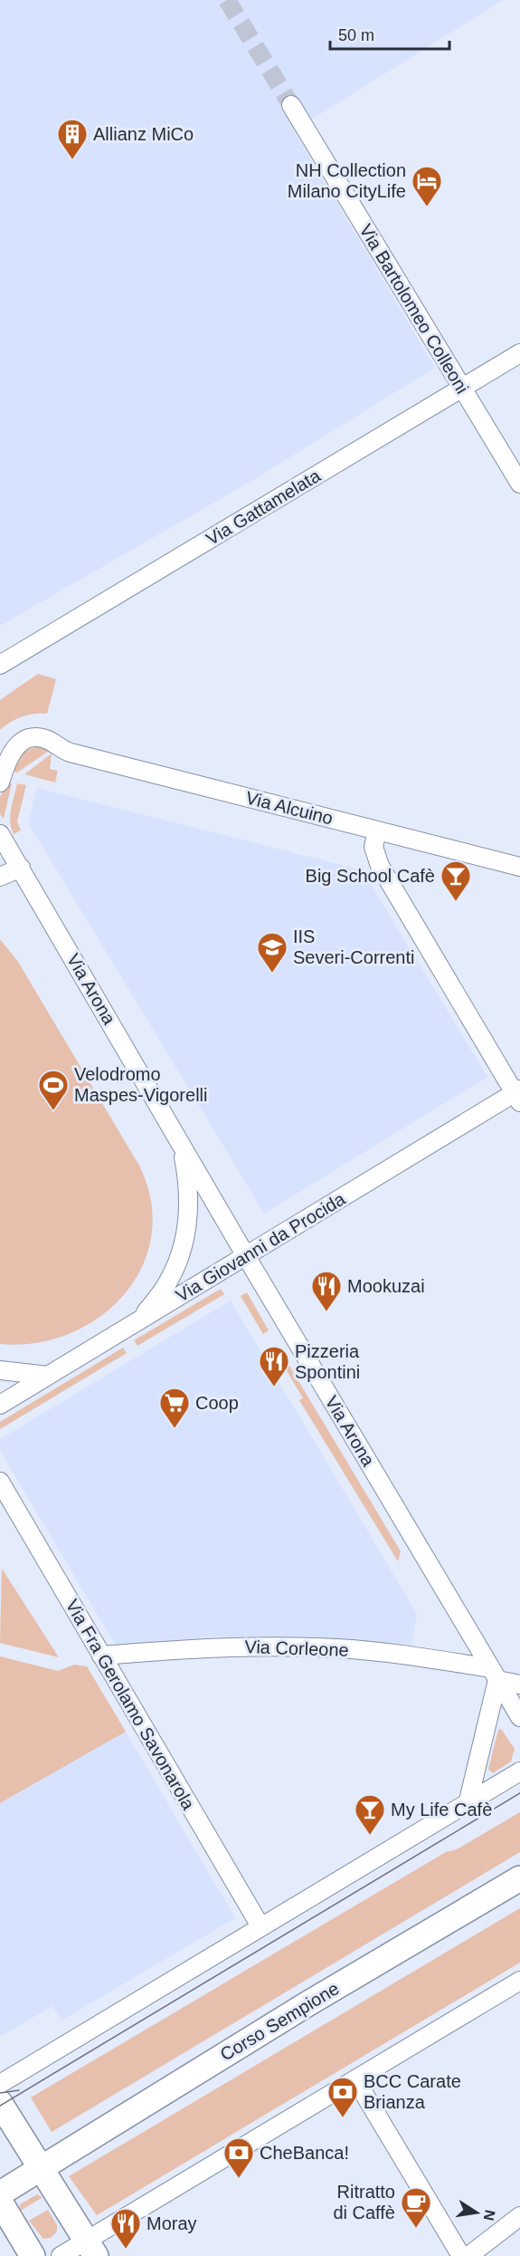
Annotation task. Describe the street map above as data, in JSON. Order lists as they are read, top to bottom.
{
  "streets": {
    "main road": ["Corso Sempione"],
    "street": [
      "Via Bartolomeo Colleoni",
      "Via Gattamelata",
      "Via Alcuino",
      "Via Arona",
      "Via Giovanni da Procida",
      "Via Corleone",
      "Via Fra Gerolamo Savonarola"
    ]
  },
  "crossings": [
    ["Via Bartolomeo Colleoni", "Via Gattamelata"],
    ["Via Arona", "Via Giovanni da Procida"],
    ["Via Arona", "Via Corleone"],
    ["Via Corleone", "Via Fra Gerolamo Savonarola"]
  ],
  "places": {
    "building": ["Allianz MiCo"],
    "hotel": ["NH Collection Milano CityLife"],
    "bar": ["Big School Cafè", "My Life Cafè"],
    "school or university": ["IIS Severi-Correnti"],
    "sports": ["Velodromo Maspes-Vigorelli"],
    "restaurant": ["Mookuzai", "Pizzeria Spontini", "Moray"],
    "supermarket": ["Coop"],
    "bank": ["BCC Carate Brianza", "CheBanca!"],
    "cafe": ["Ritratto di Caffè"]
  },
  "scale_bar": "50 m",
  "north": "right"
}
